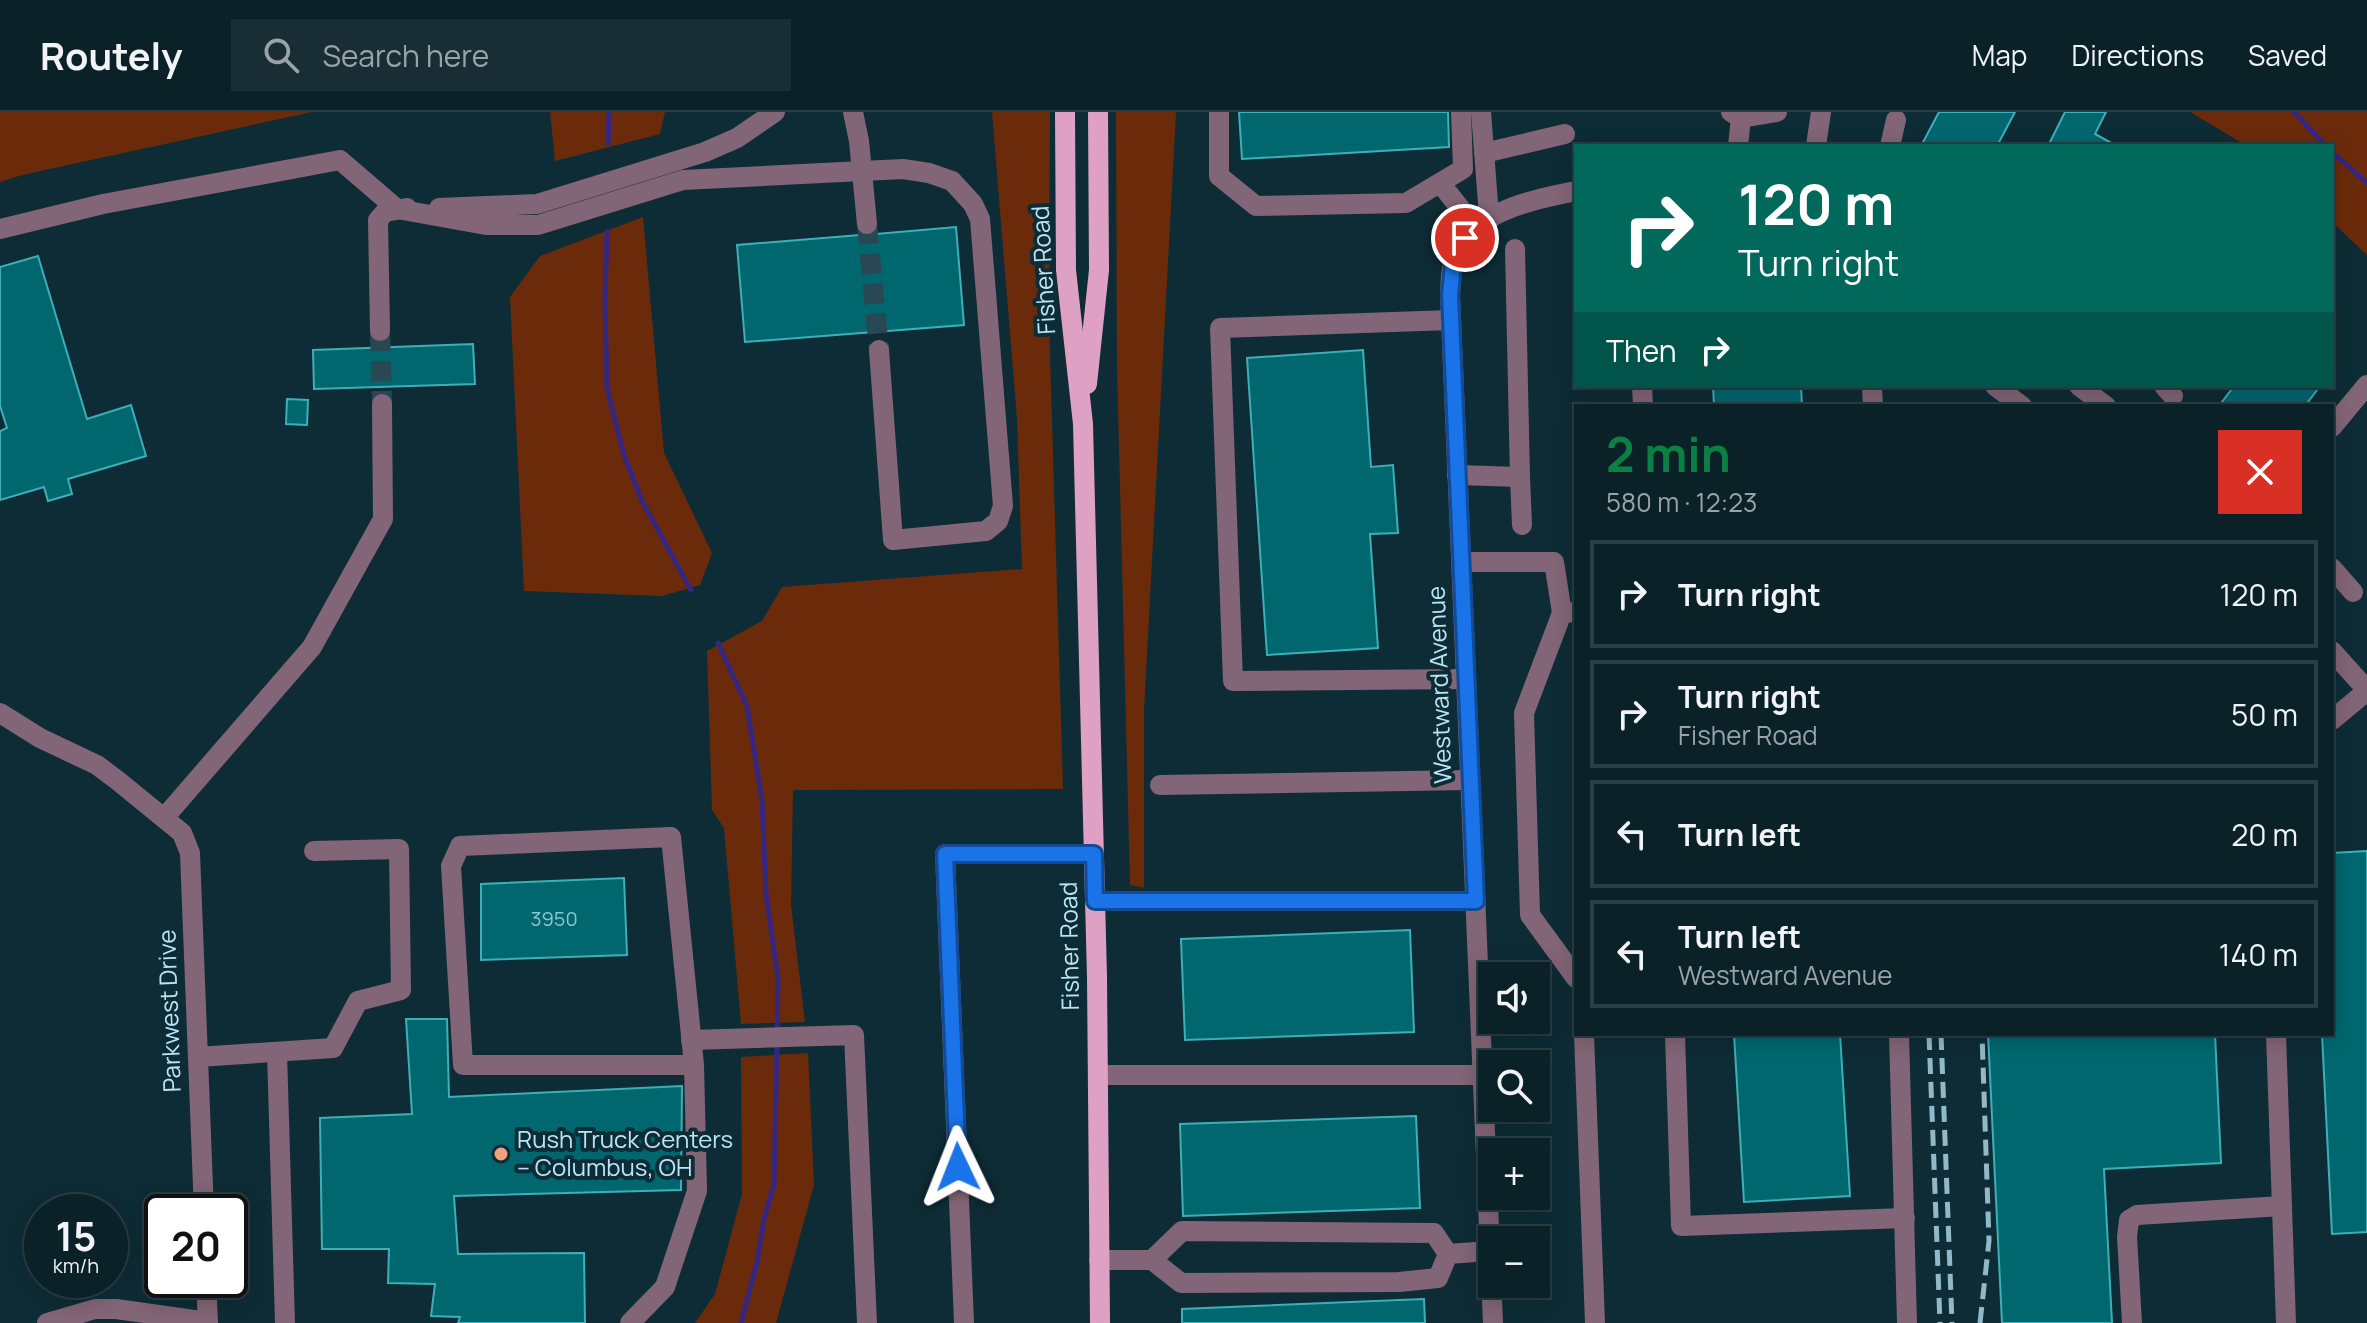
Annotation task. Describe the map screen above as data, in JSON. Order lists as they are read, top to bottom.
{
  "streets": {
    "main road": ["Fisher Road"],
    "street": ["Westward Avenue", "Parkwest Drive"]
  },
  "places": ["Rush Truck Centers – Columbus, OH"],
  "house_numbers": ["3950"],
  "page": {
    "header": "Routely",
    "search": "Search here",
    "nav": ["Map", "Directions", "Saved"],
    "turn": ["120 m", "Turn right"],
    "then": "Then",
    "heading": ["2 min", "580 m · 12:23"],
    "list": [
      {
        "name": "Turn right",
        "value": "120 m"
      },
      {
        "name": "Turn right",
        "note": "Fisher Road",
        "value": "50 m"
      },
      {
        "name": "Turn left",
        "value": "20 m"
      },
      {
        "name": "Turn left",
        "note": "Westward Avenue",
        "value": "140 m"
      }
    ],
    "map_buttons": ["+", "−"],
    "speed": "15 km/h",
    "limit": "20"
  }
}
